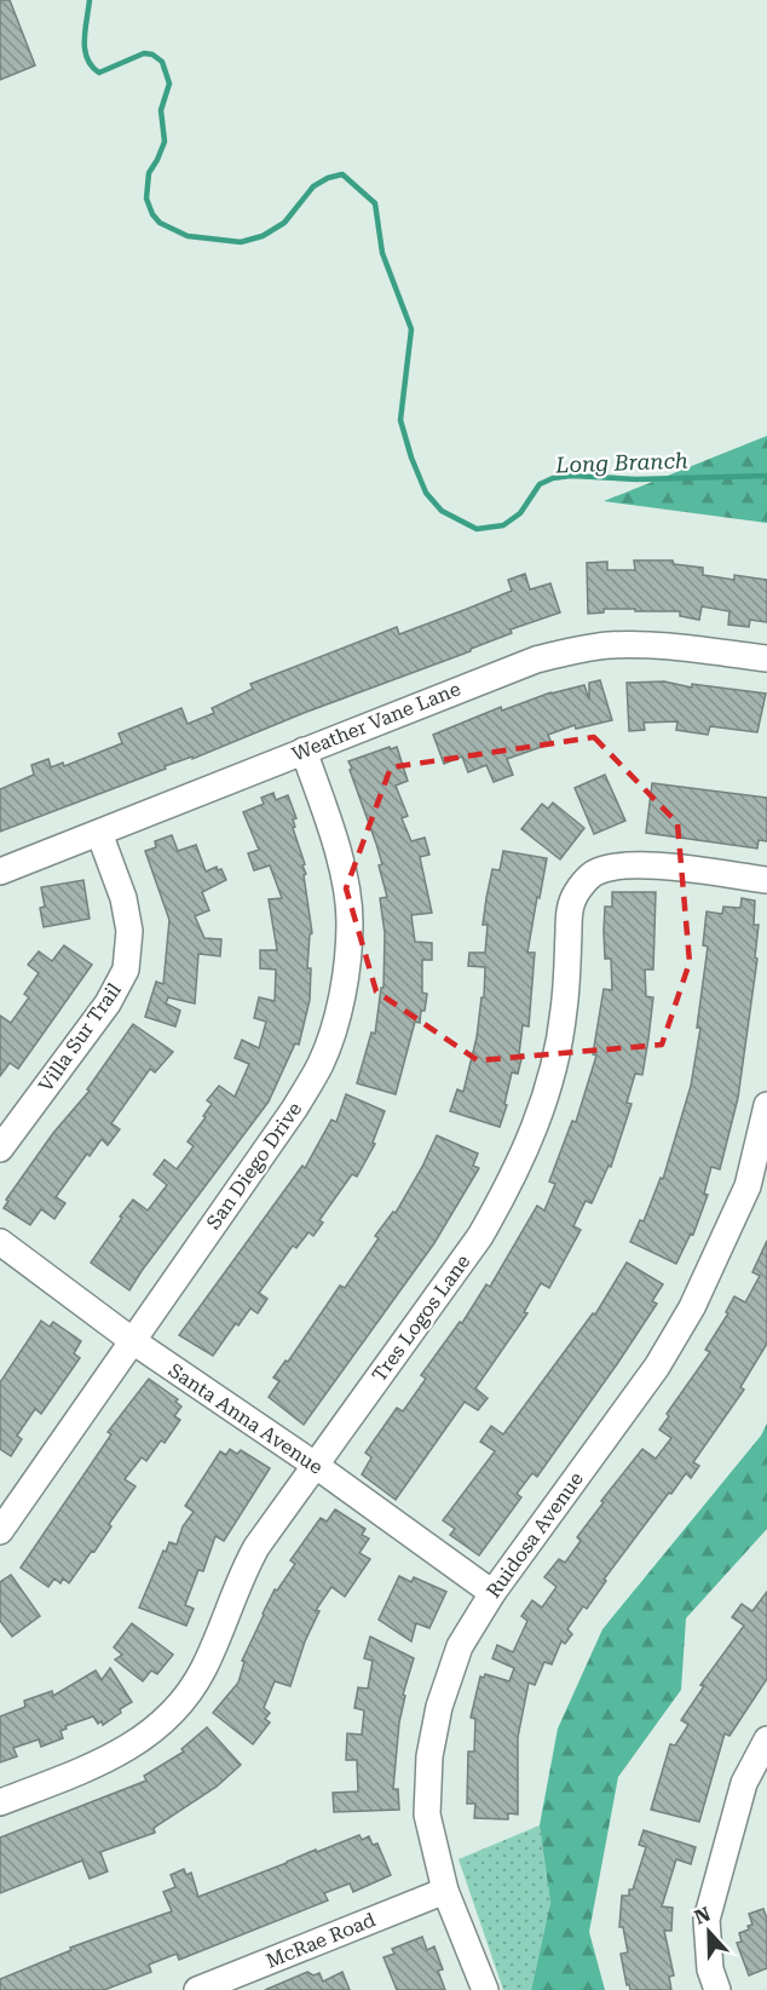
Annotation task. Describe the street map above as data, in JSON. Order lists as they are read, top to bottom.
{
  "streets": {
    "street": [
      "Weather Vane Lane",
      "Villa Sur Trail",
      "San Diego Drive",
      "Tres Logos Lane",
      "Santa Anna Avenue",
      "Ruidosa Avenue",
      "McRae Road"
    ]
  },
  "crossings": [
    ["Weather Vane Lane", "Villa Sur Trail"],
    ["Weather Vane Lane", "San Diego Drive"],
    ["San Diego Drive", "Santa Anna Avenue"],
    ["Tres Logos Lane", "Santa Anna Avenue"],
    ["Santa Anna Avenue", "Ruidosa Avenue"],
    ["Ruidosa Avenue", "McRae Road"]
  ],
  "water": ["Long Branch"],
  "north": "top"
}
